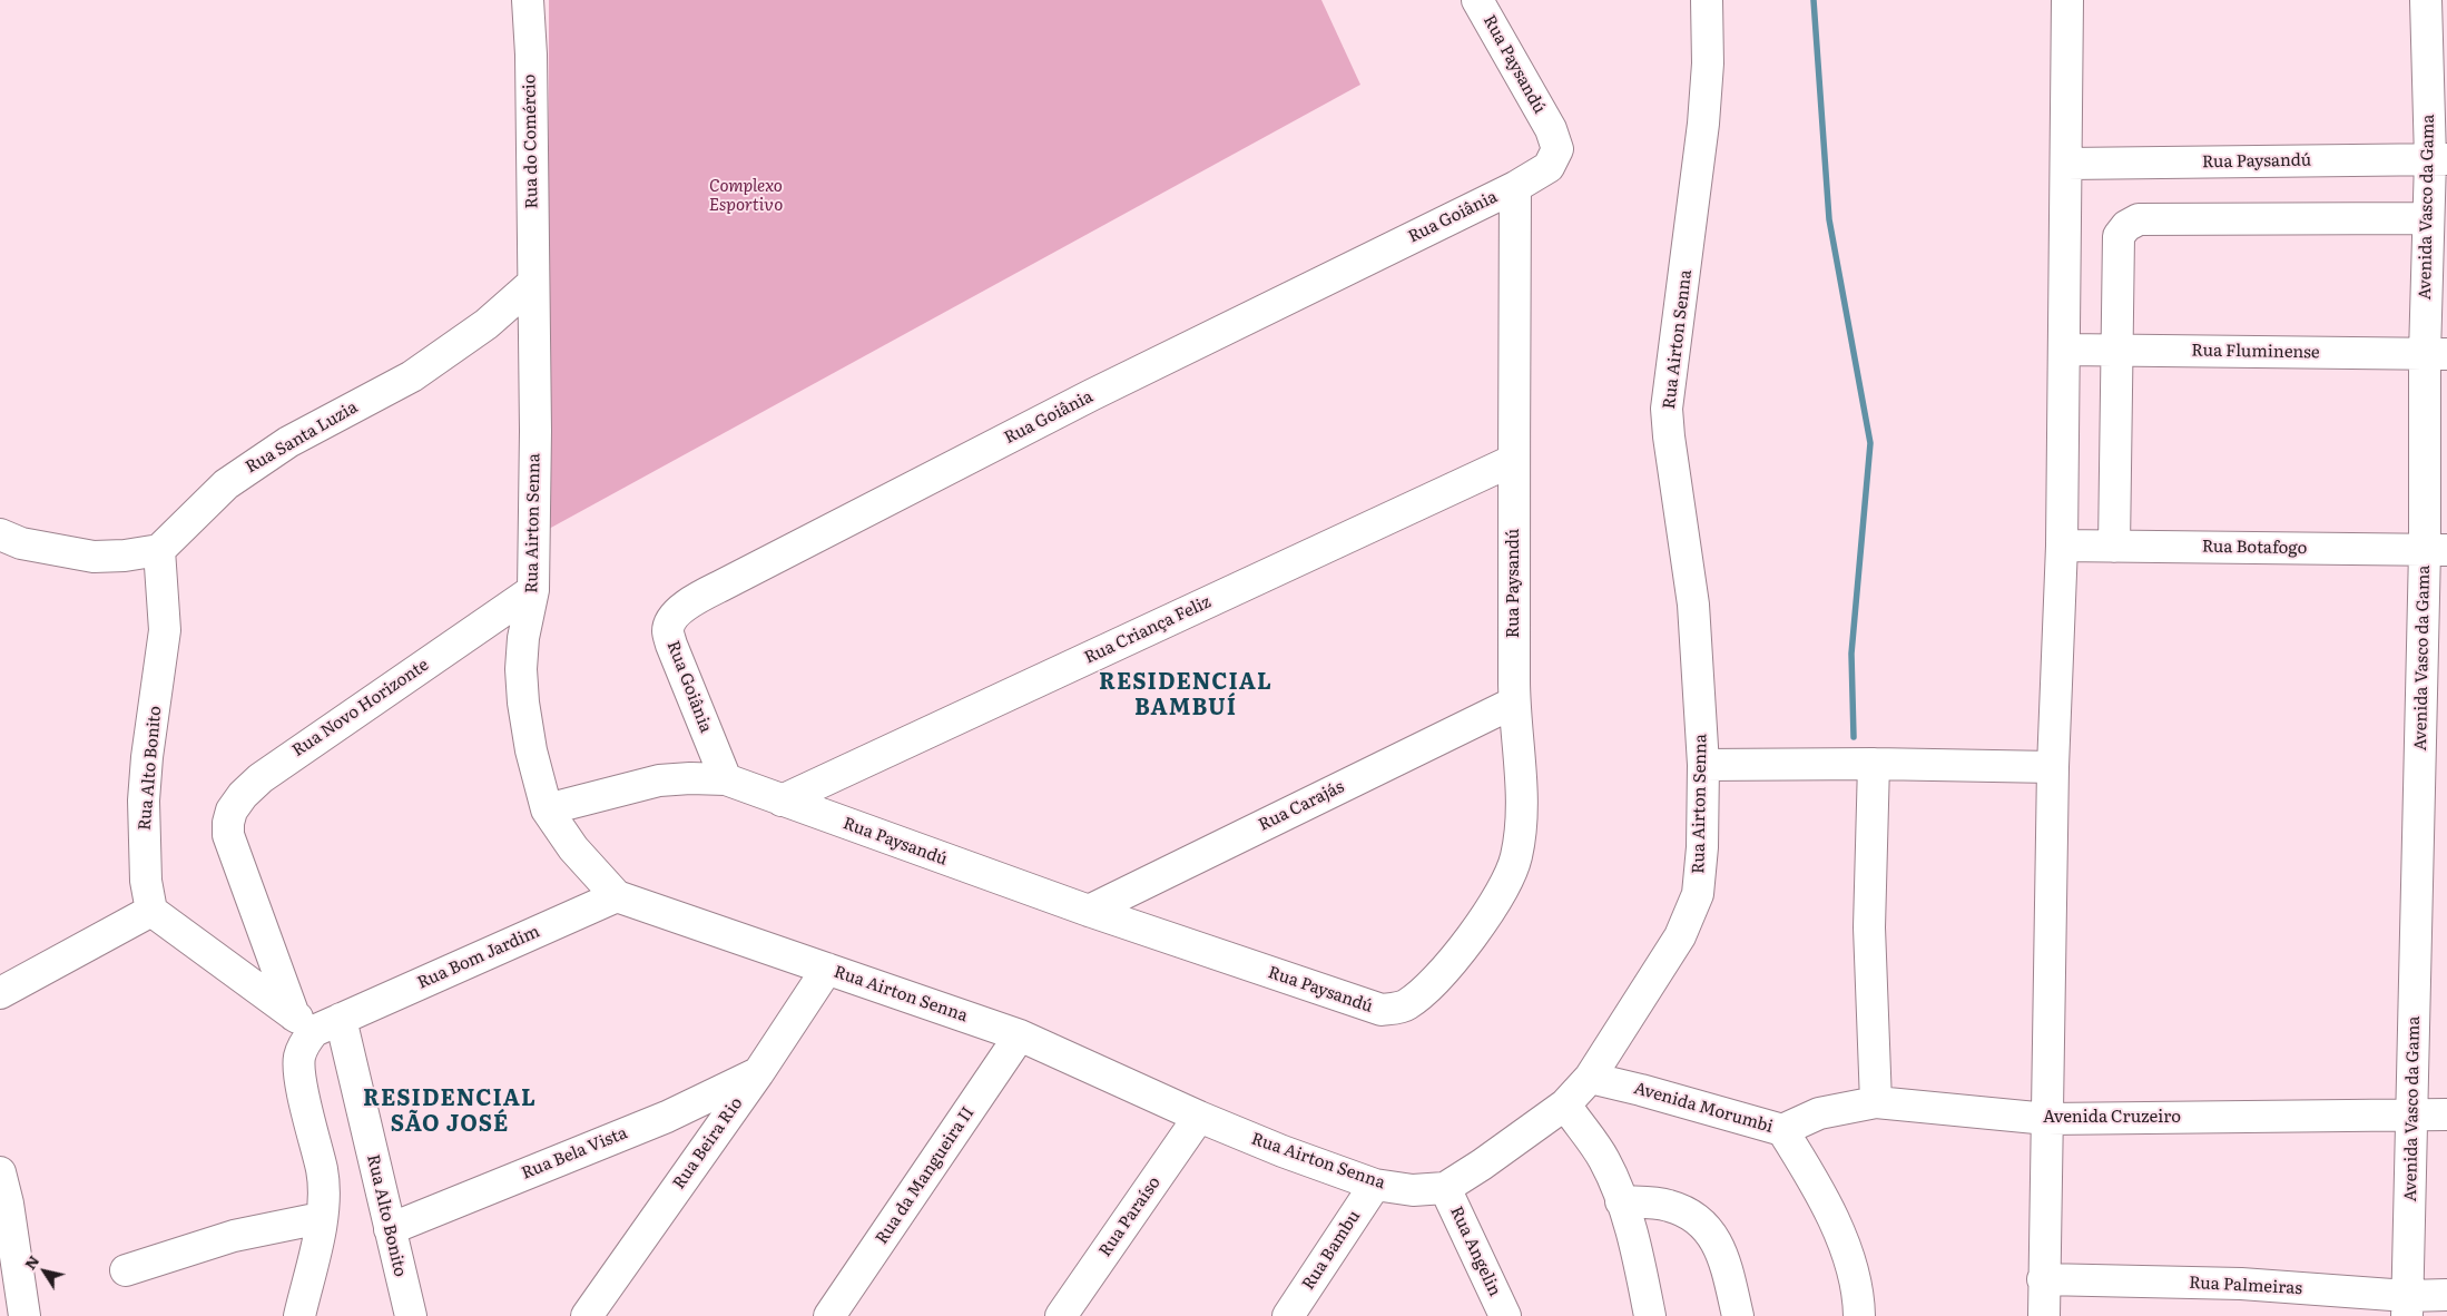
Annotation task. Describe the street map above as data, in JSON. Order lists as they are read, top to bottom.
{
  "streets": {
    "street": [
      "Rua Paysandú",
      "Rua do Comércio",
      "Avenida Vasco da Gama",
      "Rua Goiânia",
      "Rua Airton Senna",
      "Rua Fluminense",
      "Rua Santa Luzia",
      "Rua Botafogo",
      "Rua Criança Feliz",
      "Rua Novo Horizonte",
      "Rua Alto Bonito",
      "Rua Carajás",
      "Rua Bom Jardim",
      "Avenida Morumbi",
      "Avenida Cruzeiro",
      "Rua Beira Rio",
      "Rua Bela Vista",
      "Rua da Mangueira II",
      "Rua Paraíso",
      "Rua Bambu",
      "Rua Angelin",
      "Rua Palmeiras"
    ]
  },
  "crossings": [
    ["Rua Paysandú", "Avenida Vasco da Gama"],
    ["Rua Paysandú", "Rua Goiânia"],
    ["Rua Paysandú", "Rua Airton Senna"],
    ["Rua Paysandú", "Rua Criança Feliz"],
    ["Rua Paysandú", "Rua Carajás"],
    ["Rua do Comércio", "Rua Airton Senna"],
    ["Rua do Comércio", "Rua Santa Luzia"],
    ["Avenida Vasco da Gama", "Rua Fluminense"],
    ["Avenida Vasco da Gama", "Rua Botafogo"],
    ["Avenida Vasco da Gama", "Avenida Cruzeiro"],
    ["Avenida Vasco da Gama", "Rua Palmeiras"],
    ["Rua Airton Senna", "Rua Santa Luzia"],
    ["Rua Airton Senna", "Rua Novo Horizonte"],
    ["Rua Airton Senna", "Rua Bom Jardim"],
    ["Rua Airton Senna", "Avenida Morumbi"],
    ["Rua Airton Senna", "Rua Beira Rio"],
    ["Rua Airton Senna", "Rua da Mangueira II"],
    ["Rua Airton Senna", "Rua Paraíso"],
    ["Rua Airton Senna", "Rua Bambu"],
    ["Rua Airton Senna", "Rua Angelin"],
    ["Rua Santa Luzia", "Rua Alto Bonito"],
    ["Rua Novo Horizonte", "Rua Alto Bonito"],
    ["Rua Alto Bonito", "Rua Bom Jardim"],
    ["Rua Alto Bonito", "Rua Bela Vista"],
    ["Avenida Morumbi", "Avenida Cruzeiro"],
    ["Rua Beira Rio", "Rua Bela Vista"]
  ],
  "districts": ["RESIDENCIAL BAMBUÍ", "RESIDENCIAL SÃO JOSÉ"],
  "parks": ["Complexo Esportivo"],
  "north": "top left"
}
